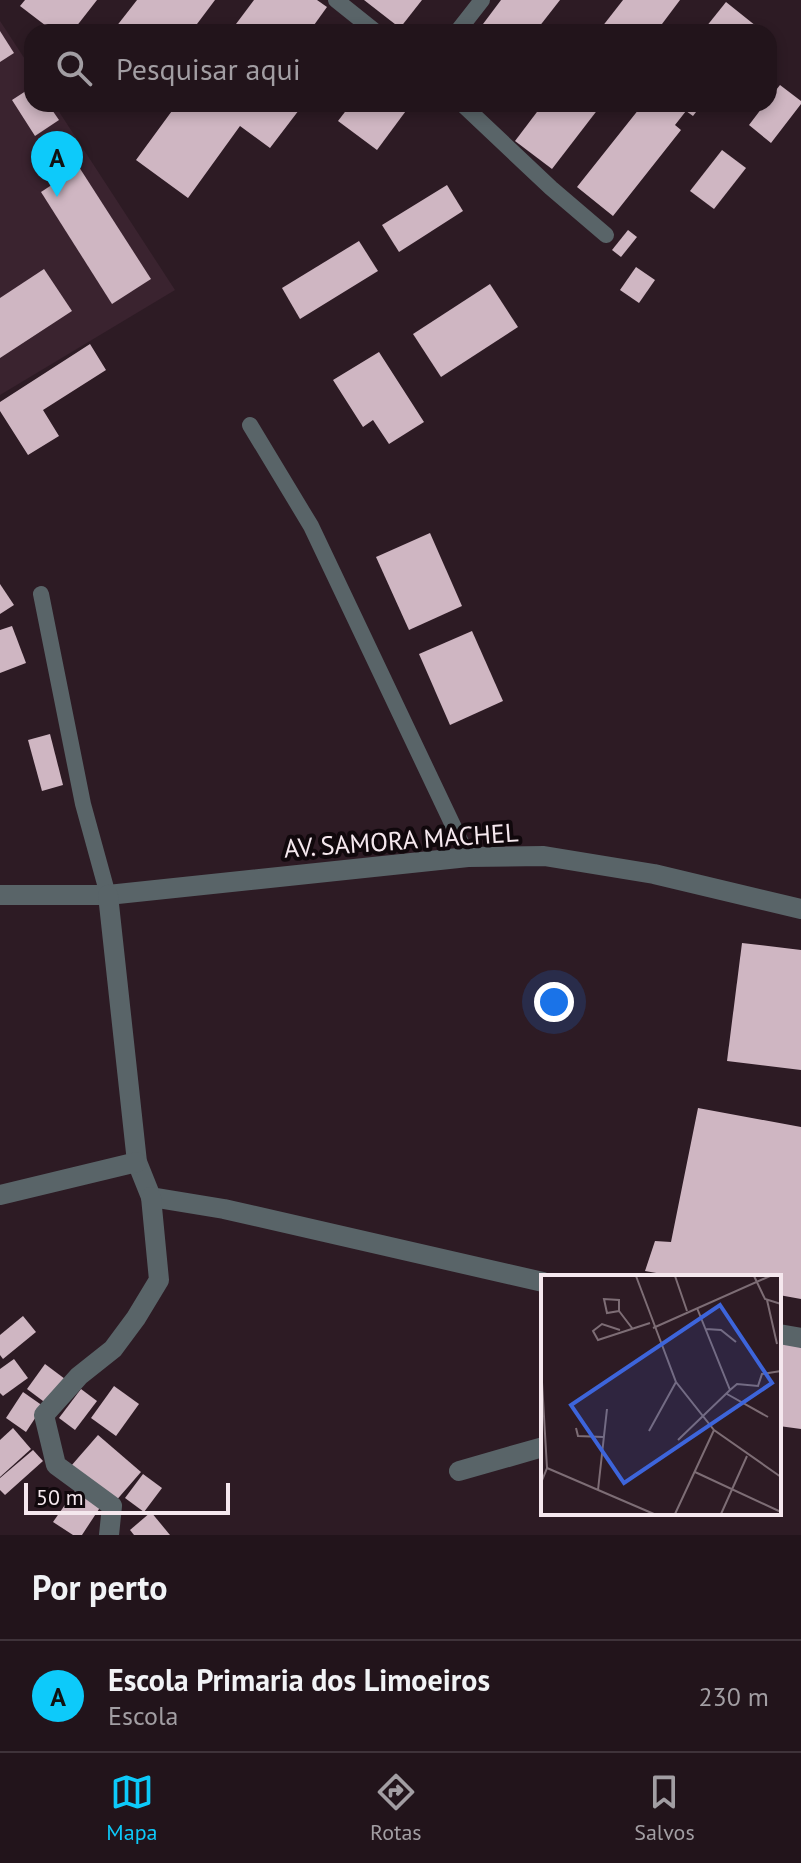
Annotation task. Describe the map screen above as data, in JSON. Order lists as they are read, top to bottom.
{
  "streets": {
    "street": ["AV. SAMORA MACHEL"]
  },
  "scale_bar": "50 m",
  "page": {
    "search": "Pesquisar aqui",
    "pins": "A",
    "scale": "50 m",
    "heading": "Por perto",
    "list": [
      {
        "mark": "A",
        "name": "Escola Primaria dos Limoeiros",
        "note": "Escola",
        "value": "230 m"
      }
    ],
    "nav": ["Mapa", "Rotas", "Salvos"]
  }
}
